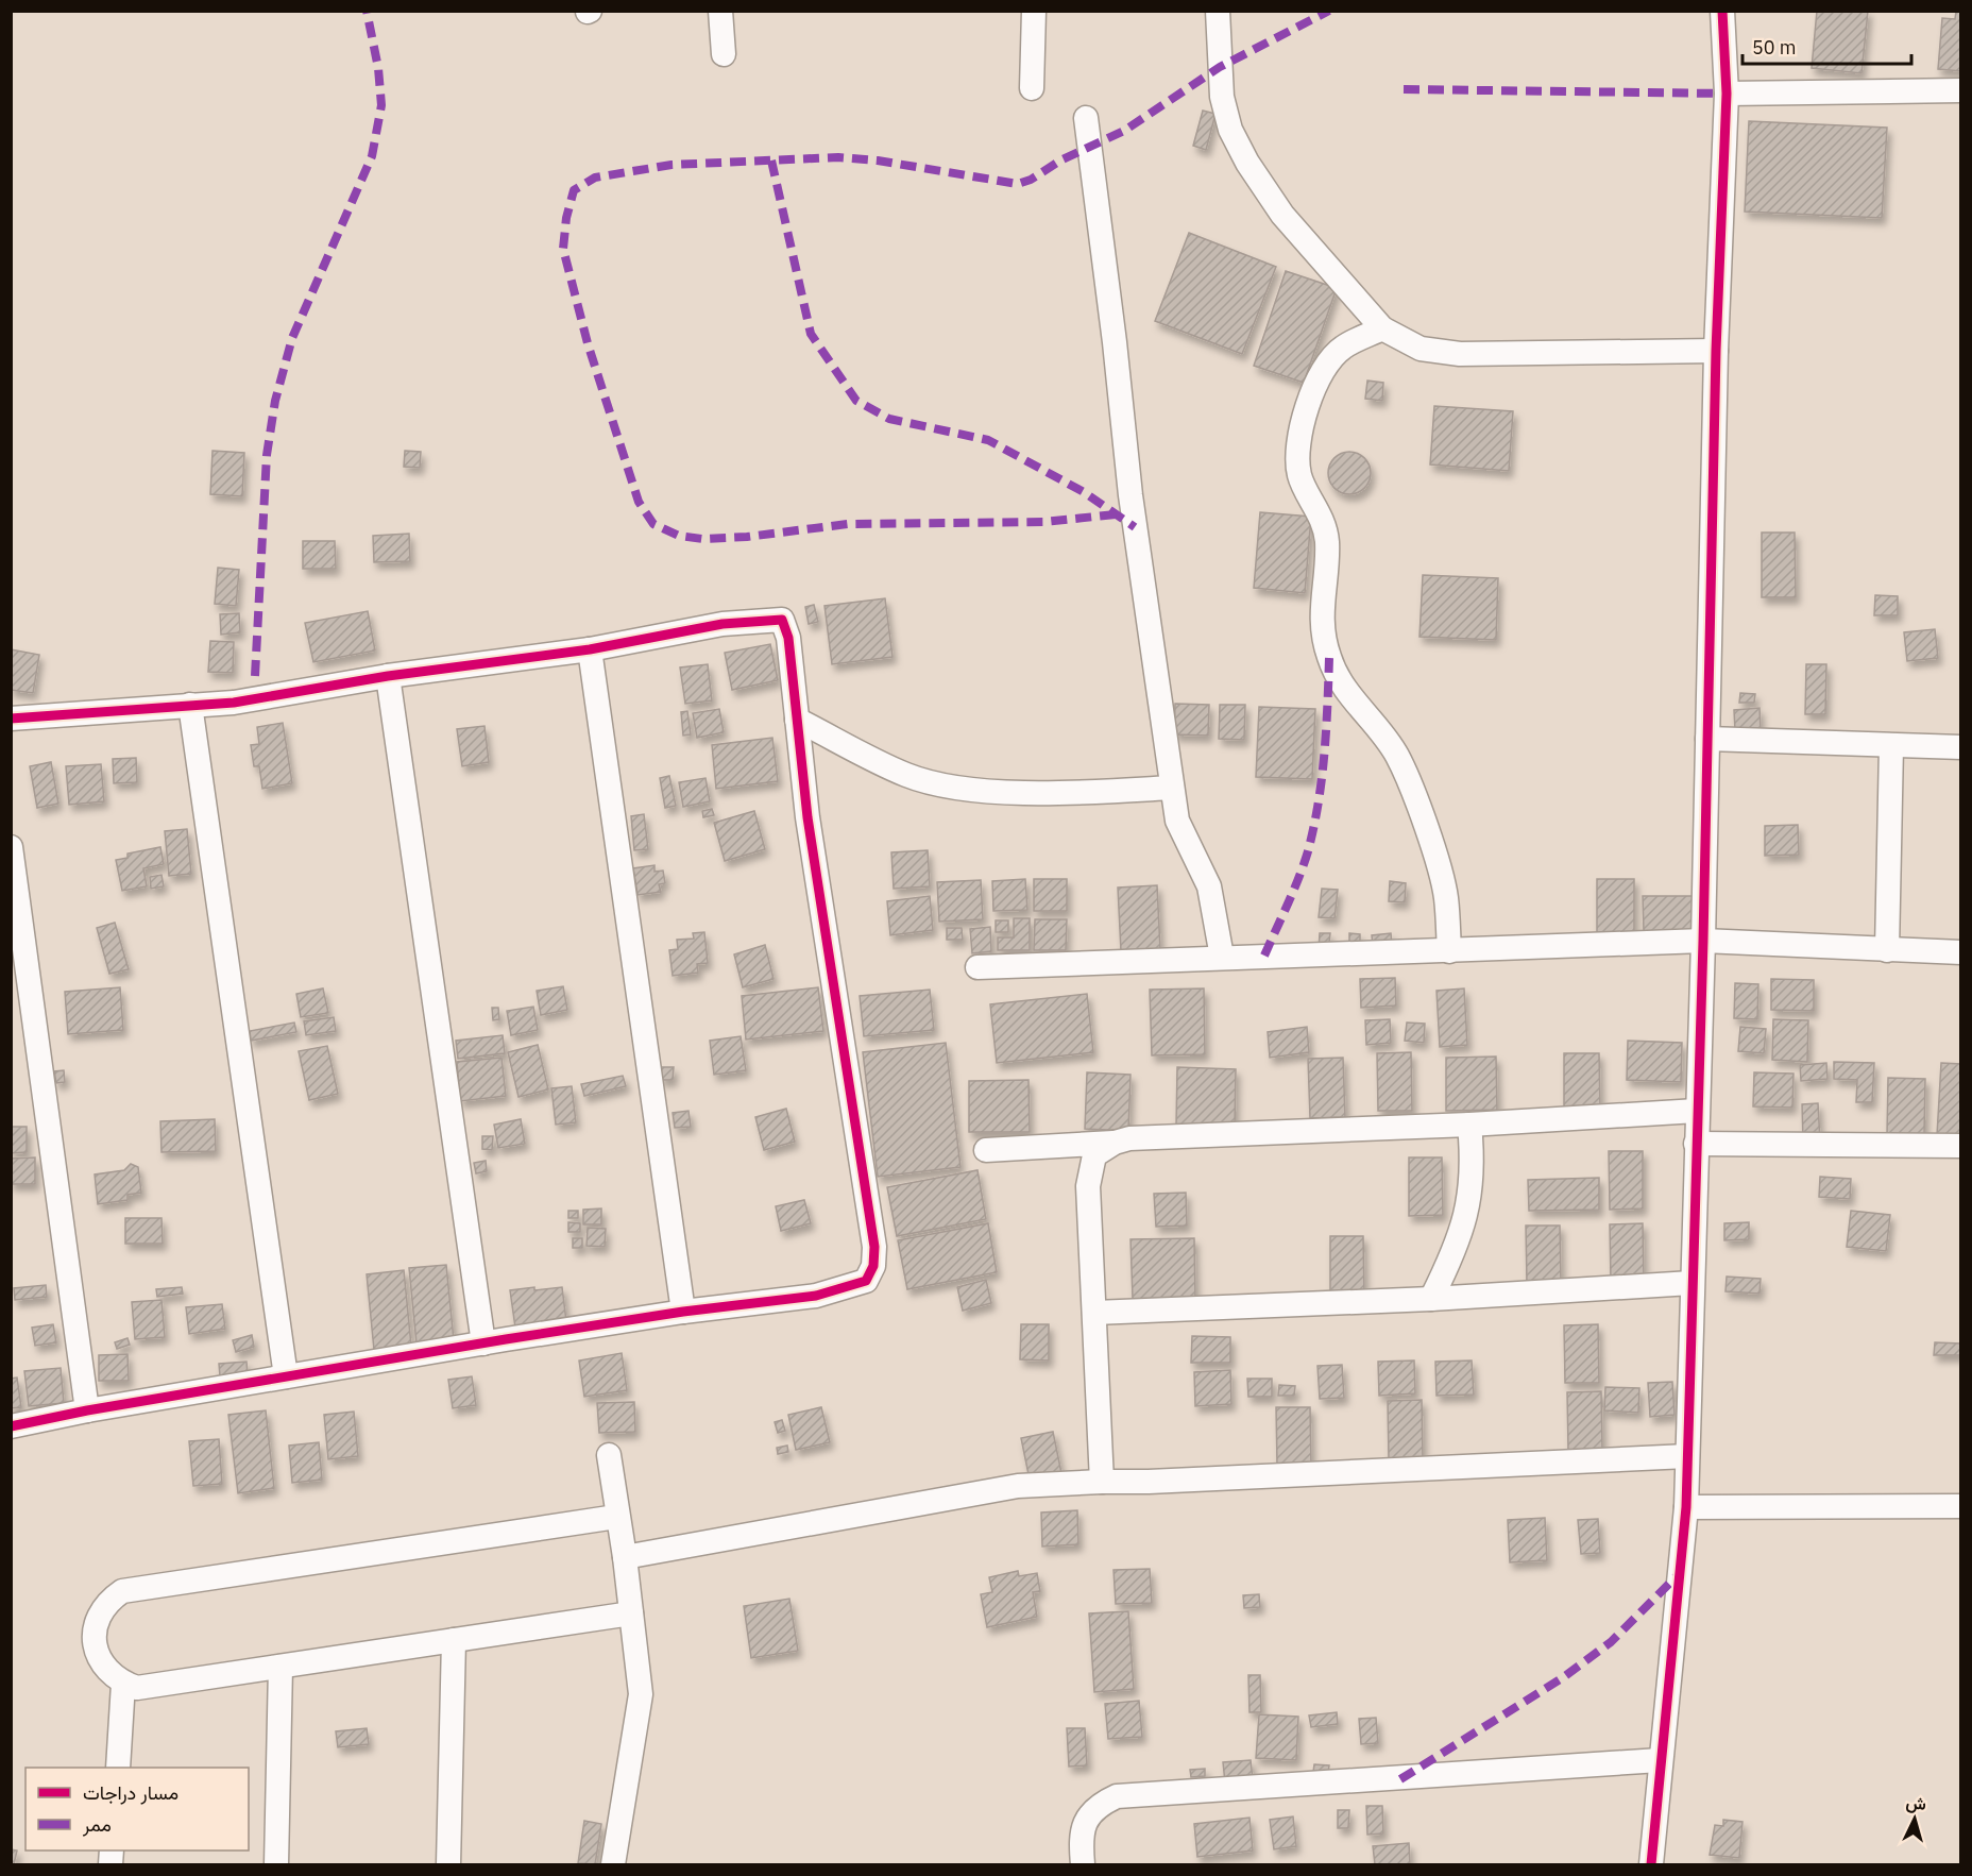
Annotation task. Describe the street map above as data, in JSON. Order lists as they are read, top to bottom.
{
  "legend": ["مسار دراجات", "ممر"],
  "scale_bar": "50 m",
  "north": "top"
}
